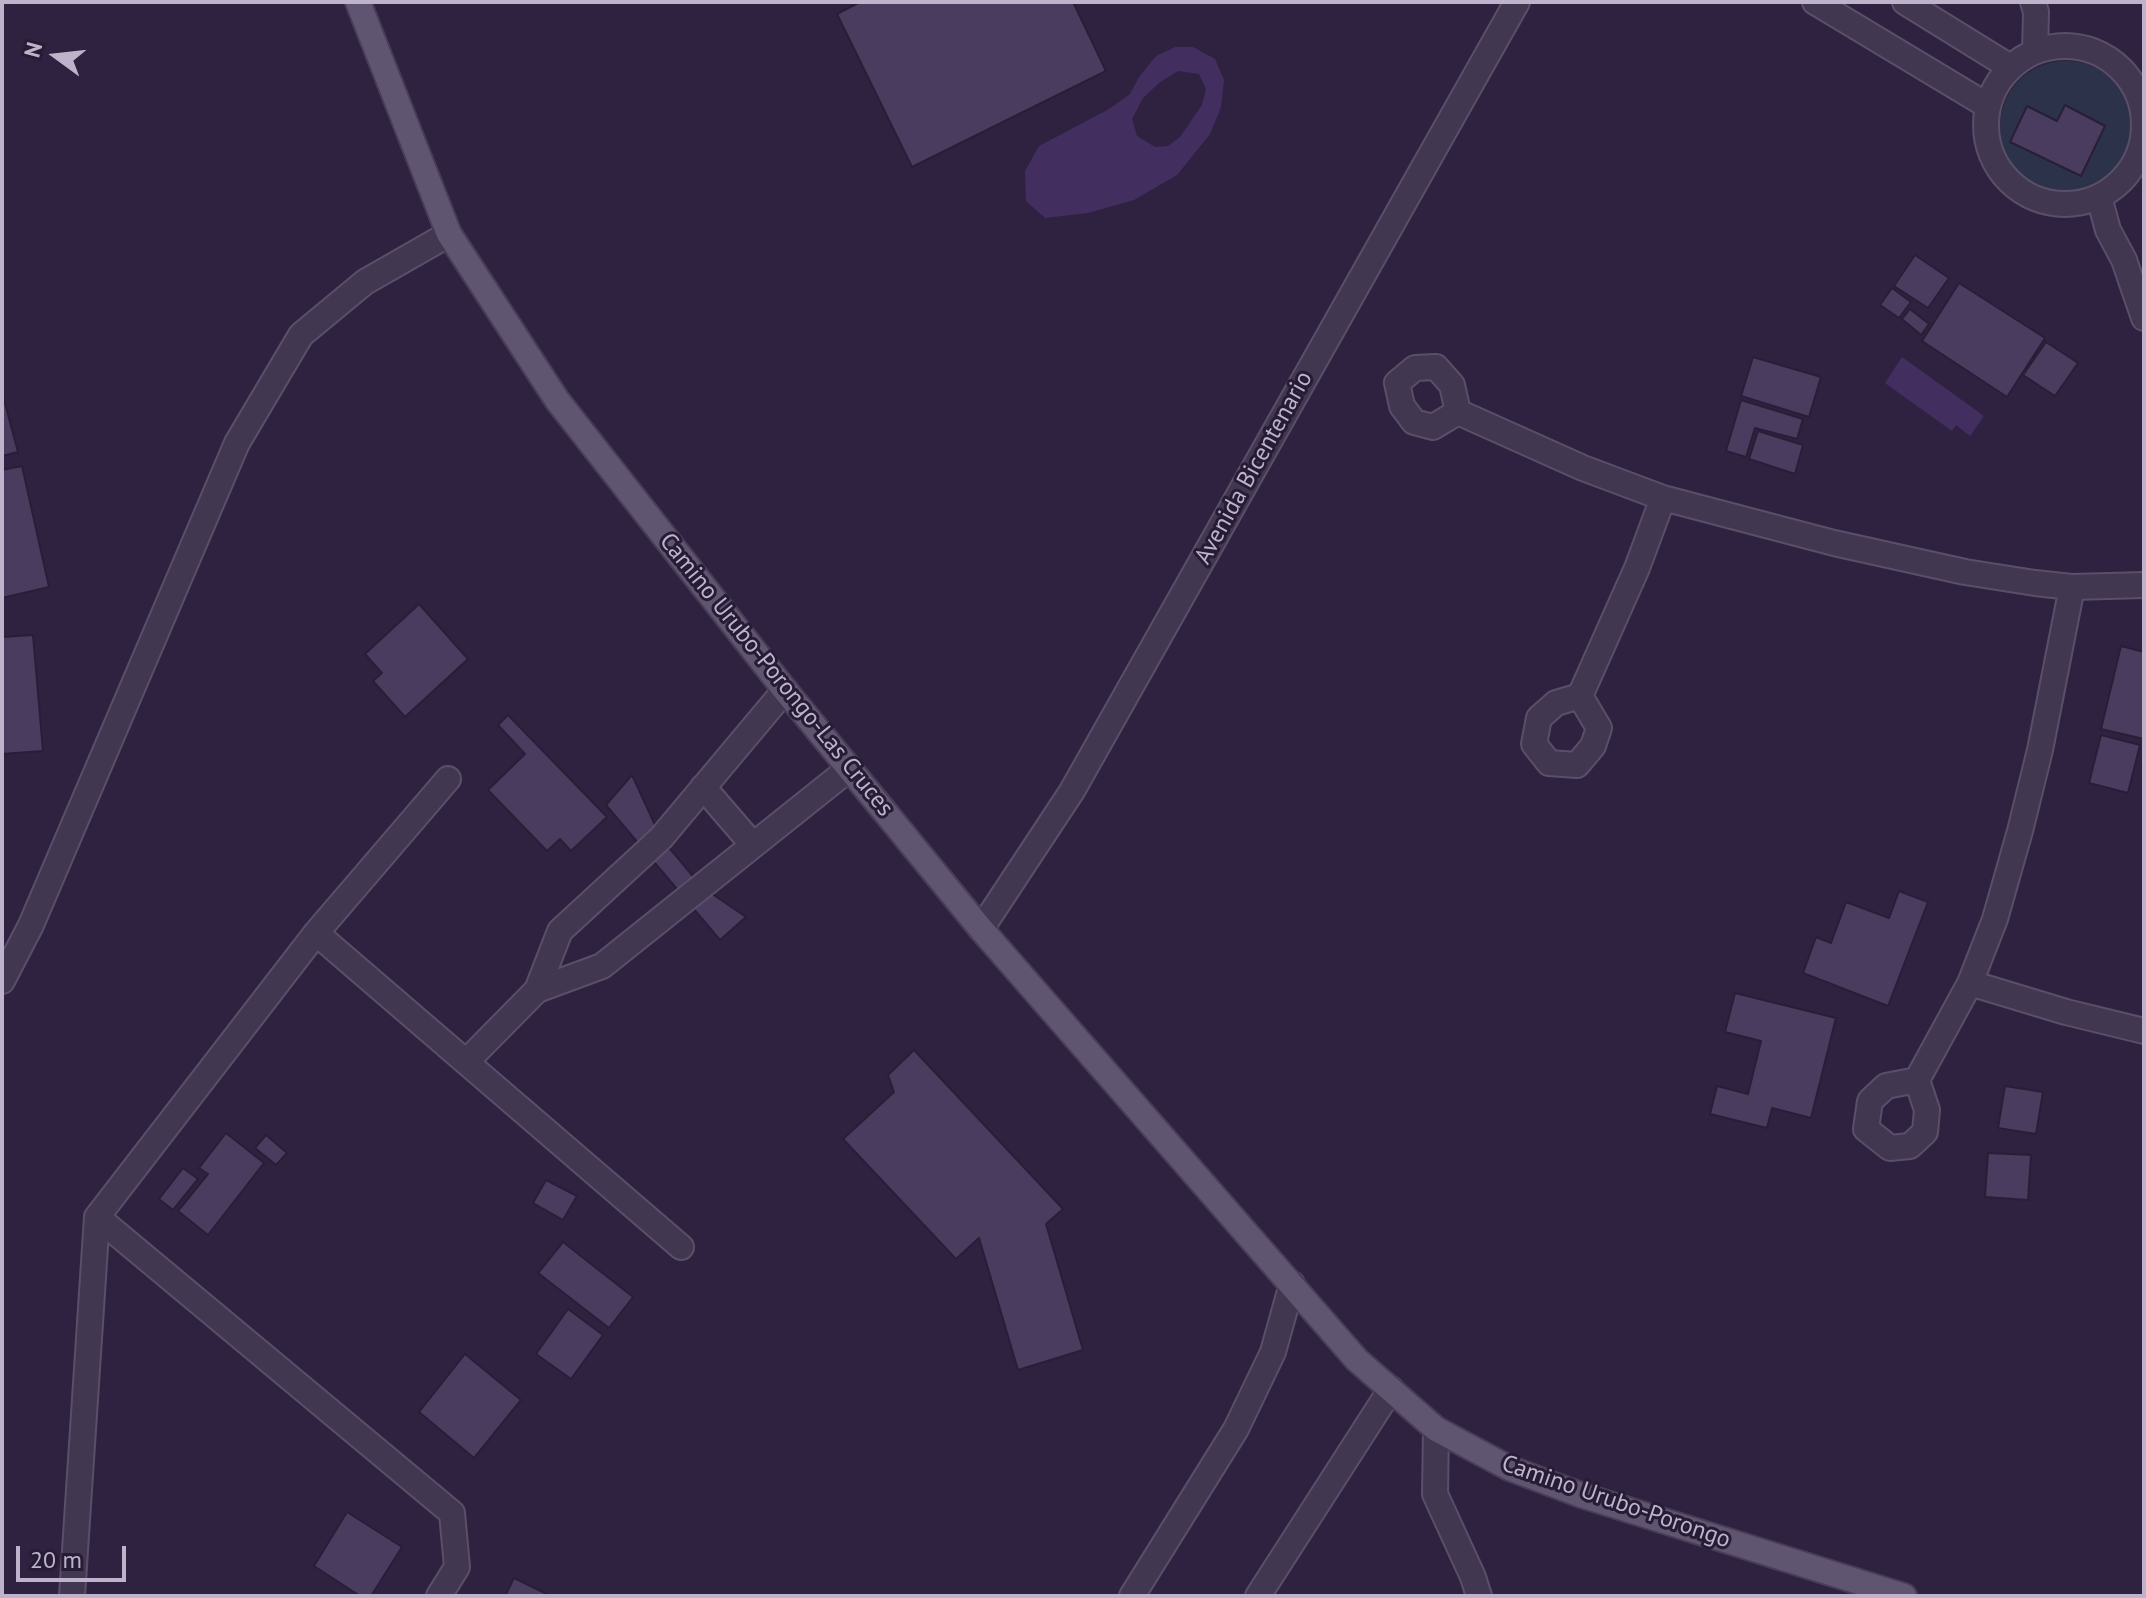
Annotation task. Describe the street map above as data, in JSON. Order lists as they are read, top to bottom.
{
  "streets": {
    "main road": ["Camino Urubo-Porongo-Las Cruces", "Camino Urubo-Porongo"],
    "street": ["Avenida Bicentenario"]
  },
  "crossings": [
    ["Avenida Bicentenario", "Camino Urubo-Porongo-Las Cruces"],
    ["Camino Urubo-Porongo-Las Cruces", "Camino Urubo-Porongo"]
  ],
  "scale_bar": "20 m",
  "north": "left"
}
